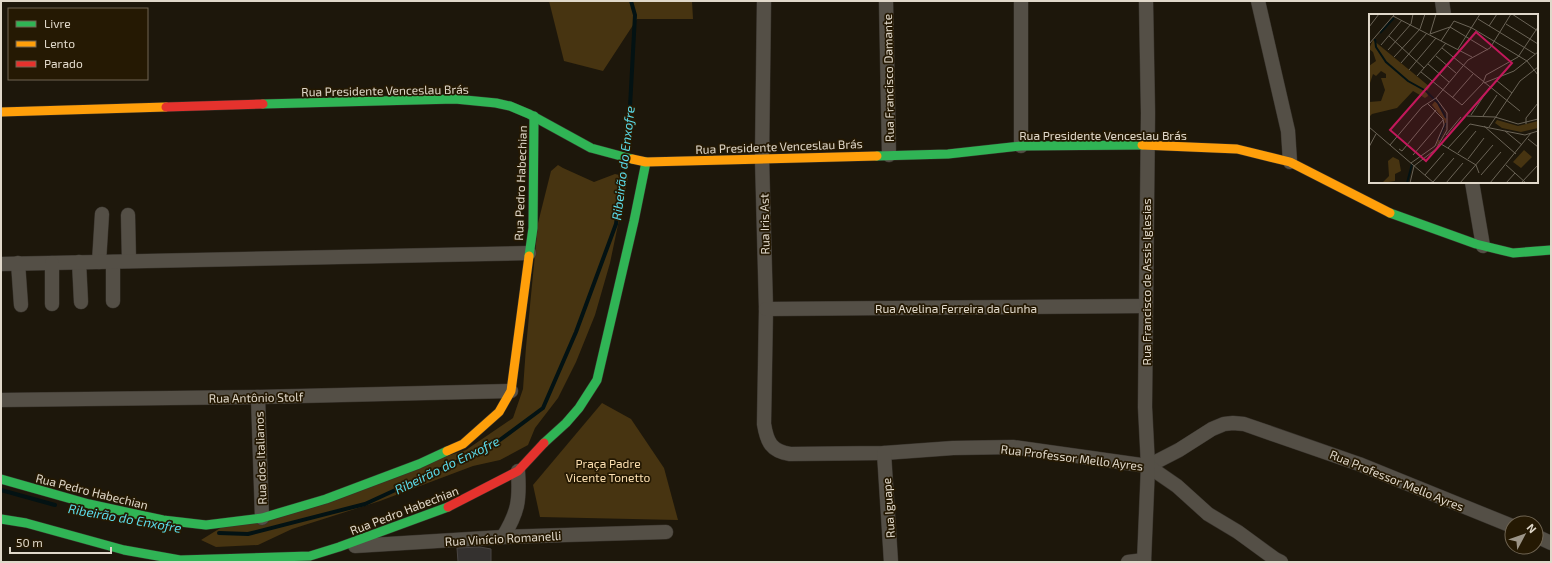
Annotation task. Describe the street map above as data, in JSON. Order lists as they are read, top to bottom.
{
  "streets": {
    "street": [
      "Rua Francisco Damante",
      "Rua Presidente Venceslau Brás",
      "Rua Pedro Habechian",
      "Rua Iris Ast",
      "Rua Francisco de Assis Iglesias",
      "Rua Avelina Ferreira da Cunha",
      "Rua Antônio Stolf",
      "Rua Professor Mello Ayres",
      "Rua dos Italianos",
      "Rua Iguape",
      "Rua Vinício Romanelli"
    ]
  },
  "crossings": [
    ["Rua Francisco Damante", "Rua Presidente Venceslau Brás"],
    ["Rua Presidente Venceslau Brás", "Rua Pedro Habechian"],
    ["Rua Presidente Venceslau Brás", "Rua Iris Ast"],
    ["Rua Presidente Venceslau Brás", "Rua Francisco de Assis Iglesias"],
    ["Rua Pedro Habechian", "Rua Antônio Stolf"],
    ["Rua Pedro Habechian", "Rua dos Italianos"],
    ["Rua Pedro Habechian", "Rua Vinício Romanelli"],
    ["Rua Iris Ast", "Rua Avelina Ferreira da Cunha"],
    ["Rua Iris Ast", "Rua Professor Mello Ayres"],
    ["Rua Francisco de Assis Iglesias", "Rua Avelina Ferreira da Cunha"],
    ["Rua Francisco de Assis Iglesias", "Rua Professor Mello Ayres"],
    ["Rua Antônio Stolf", "Rua dos Italianos"],
    ["Rua Professor Mello Ayres", "Rua Iguape"]
  ],
  "water": ["Ribeirão do Enxofre"],
  "parks": ["Praça Padre Vicente Tonetto"],
  "legend": ["Livre", "Lento", "Parado"],
  "scale_bar": "50 m",
  "north": "top right"
}
